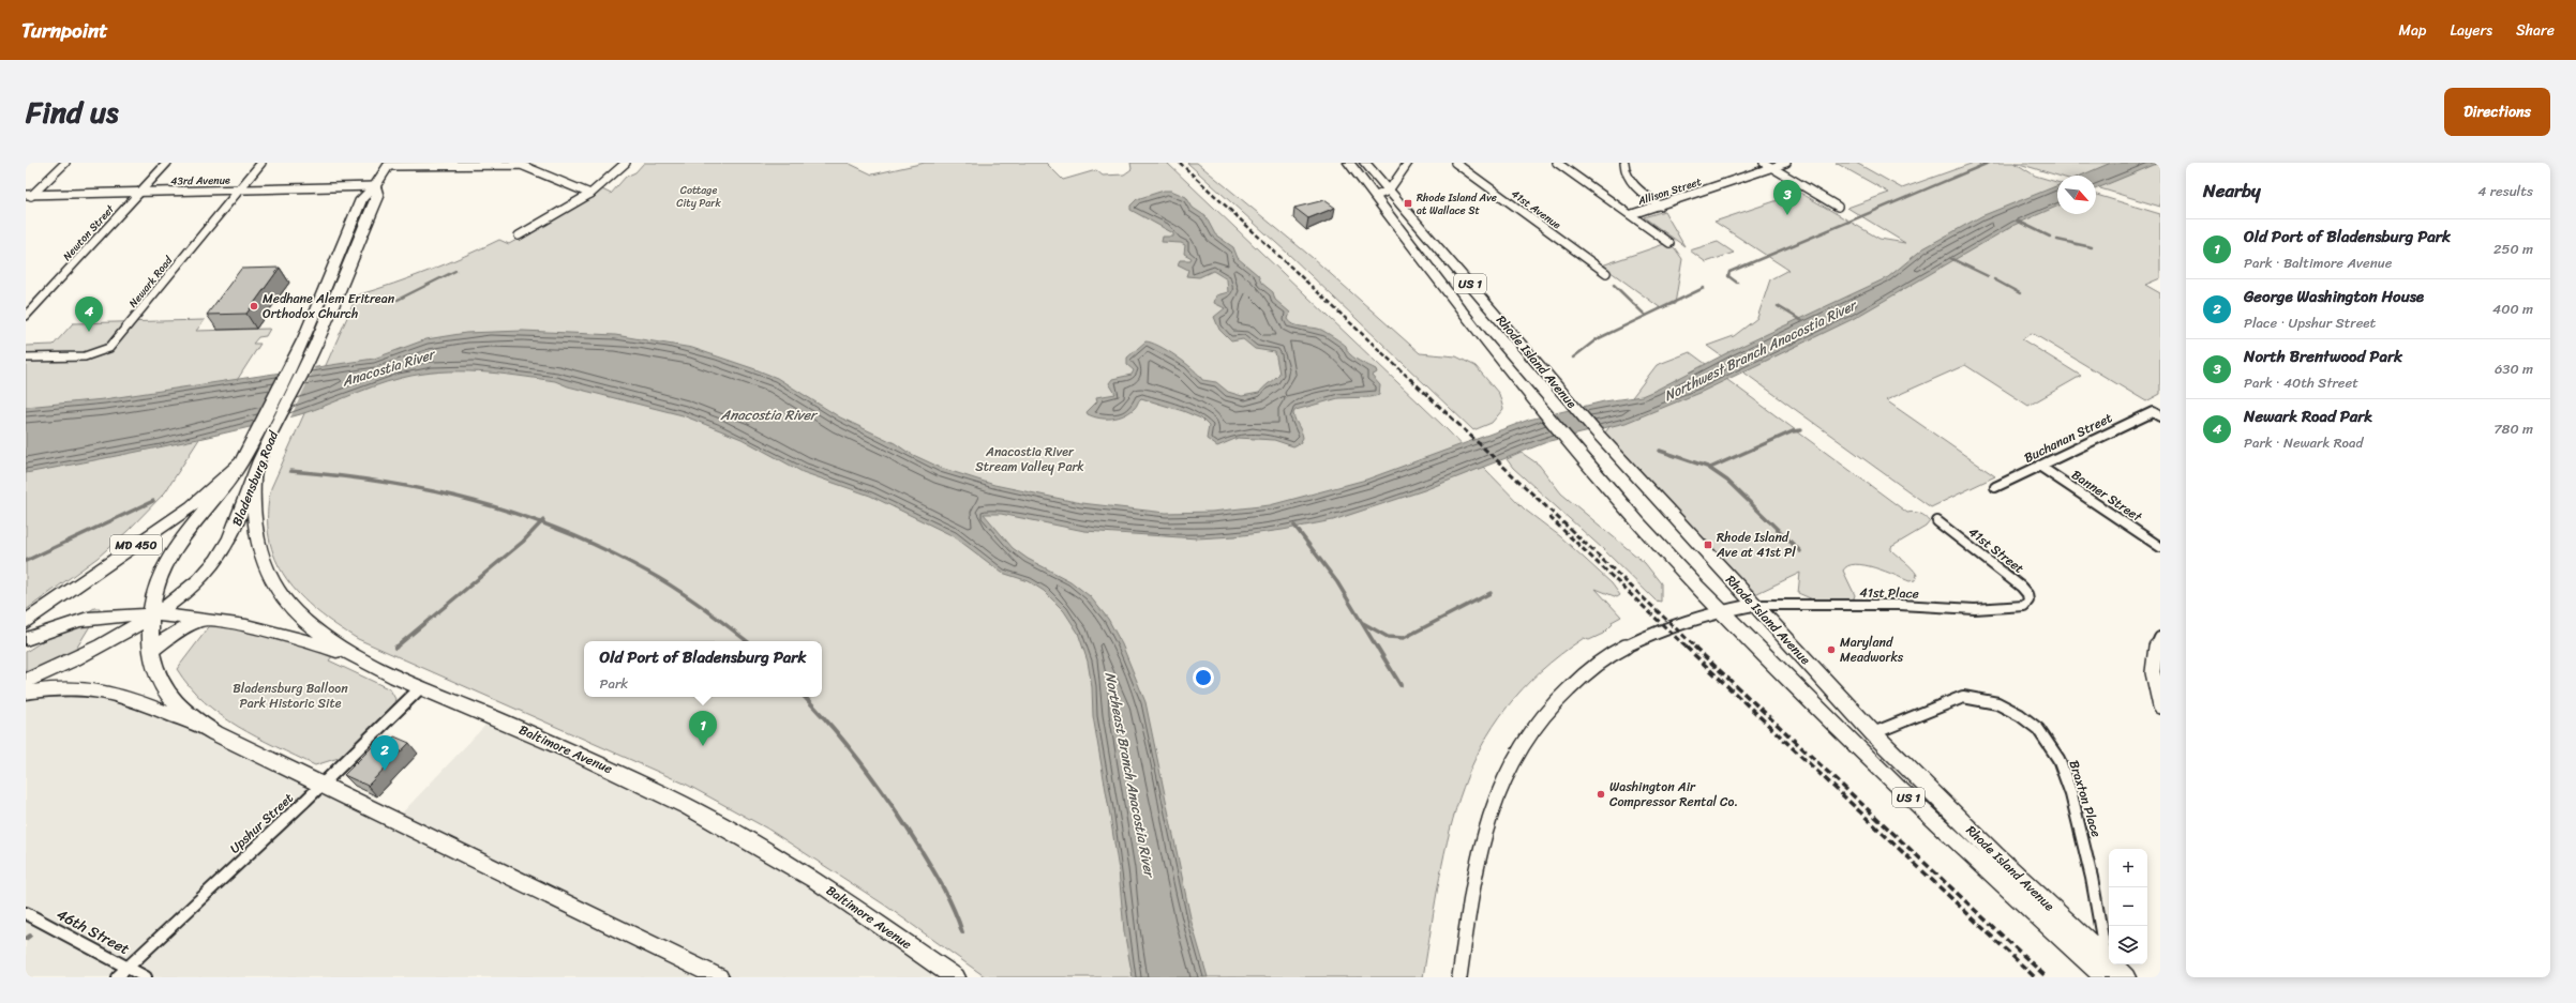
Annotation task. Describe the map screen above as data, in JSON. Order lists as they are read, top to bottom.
{
  "streets": {
    "main road": [
      "US 1",
      "Rhode Island Avenue",
      "Bladensburg Road",
      "MD 450",
      "Baltimore Avenue"
    ],
    "street": [
      "43rd Avenue",
      "Allison Street",
      "41st Avenue",
      "Newton Street",
      "Newark Road",
      "Buchanan Street",
      "Banner Street",
      "41st Street",
      "41st Place",
      "Braxton Place",
      "Upshur Street",
      "46th Street"
    ]
  },
  "crossings": [
    ["43rd Avenue", "Newton Street"],
    ["43rd Avenue", "Newark Road"],
    ["43rd Avenue", "Bladensburg Road"],
    ["Rhode Island Avenue", "41st Place"],
    ["Rhode Island Avenue", "Braxton Place"],
    ["Buchanan Street", "Banner Street"],
    ["Bladensburg Road", "Baltimore Avenue"],
    ["41st Street", "41st Place"],
    ["Baltimore Avenue", "Upshur Street"],
    ["Upshur Street", "46th Street"]
  ],
  "water": ["Northwest Branch Anacostia River", "Anacostia River", "Northeast Branch Anacostia River"],
  "parks": ["Cottage City Park", "Anacostia River Stream Valley Park", "Bladensburg Balloon Park Historic Site"],
  "places": {
    "transit": ["Rhode Island Ave at Wallace St", "Rhode Island Ave at 41st Pl"],
    "other": ["Medhane Alem Eritrean Orthodox Church", "Maryland Meadworks", "Washington Air Compressor Rental Co."]
  },
  "north": "bottom right",
  "page": {
    "header": "Turnpoint",
    "nav": ["Map", "Layers", "Share"],
    "title": "Find us",
    "buttons": "Directions",
    "heading": ["Nearby", "4 results"],
    "pins": [
      "3",
      "4",
      "1",
      "2"
    ],
    "list": [
      {
        "mark": "1",
        "name": "Old Port of Bladensburg Park",
        "note": "Park · Baltimore Avenue",
        "value": "250 m"
      },
      {
        "mark": "2",
        "name": "George Washington House",
        "note": "Place · Upshur Street",
        "value": "400 m"
      },
      {
        "mark": "3",
        "name": "North Brentwood Park",
        "note": "Park · 40th Street",
        "value": "630 m"
      },
      {
        "mark": "4",
        "name": "Newark Road Park",
        "note": "Park · Newark Road",
        "value": "780 m"
      }
    ],
    "popup": ["Old Port of Bladensburg Park", "Park"],
    "map_buttons": ["+", "−"]
  }
}
